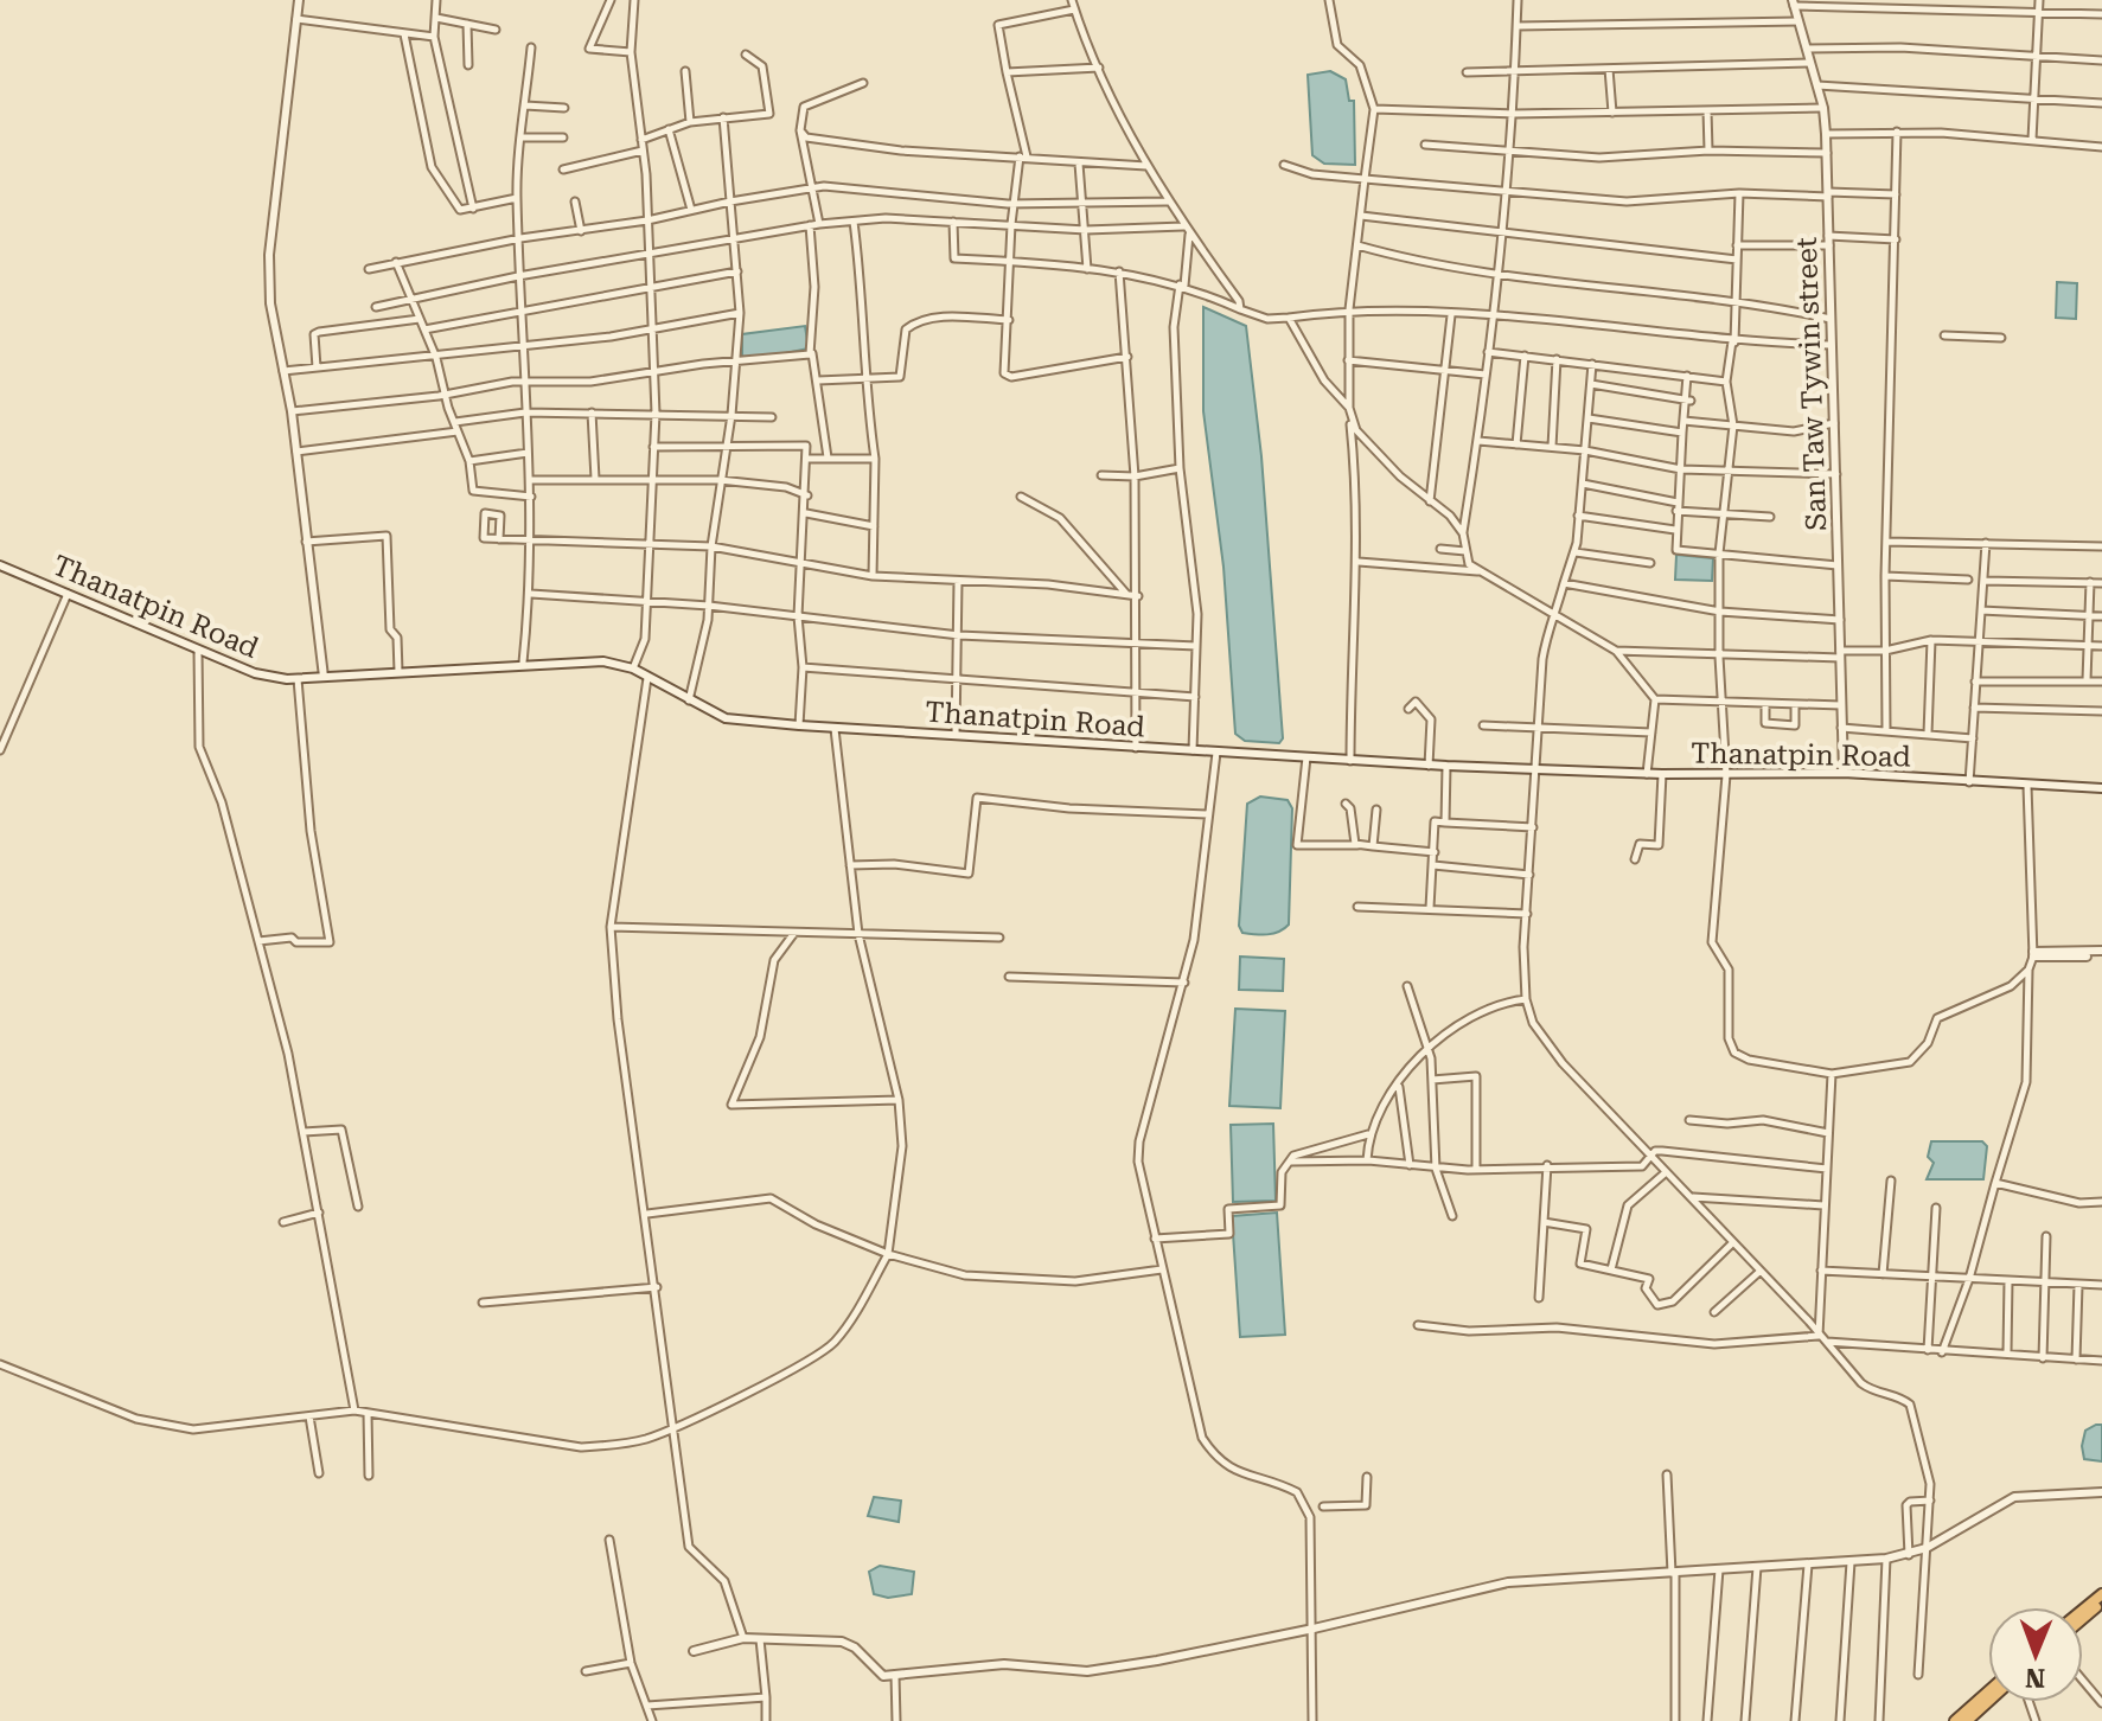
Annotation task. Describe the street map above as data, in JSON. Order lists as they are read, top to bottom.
{
  "streets": {
    "street": ["San Taw Tywin street", "Thanatpin Road"]
  },
  "crossings": [
    ["San Taw Tywin street", "Thanatpin Road"]
  ],
  "north": "bottom"
}
